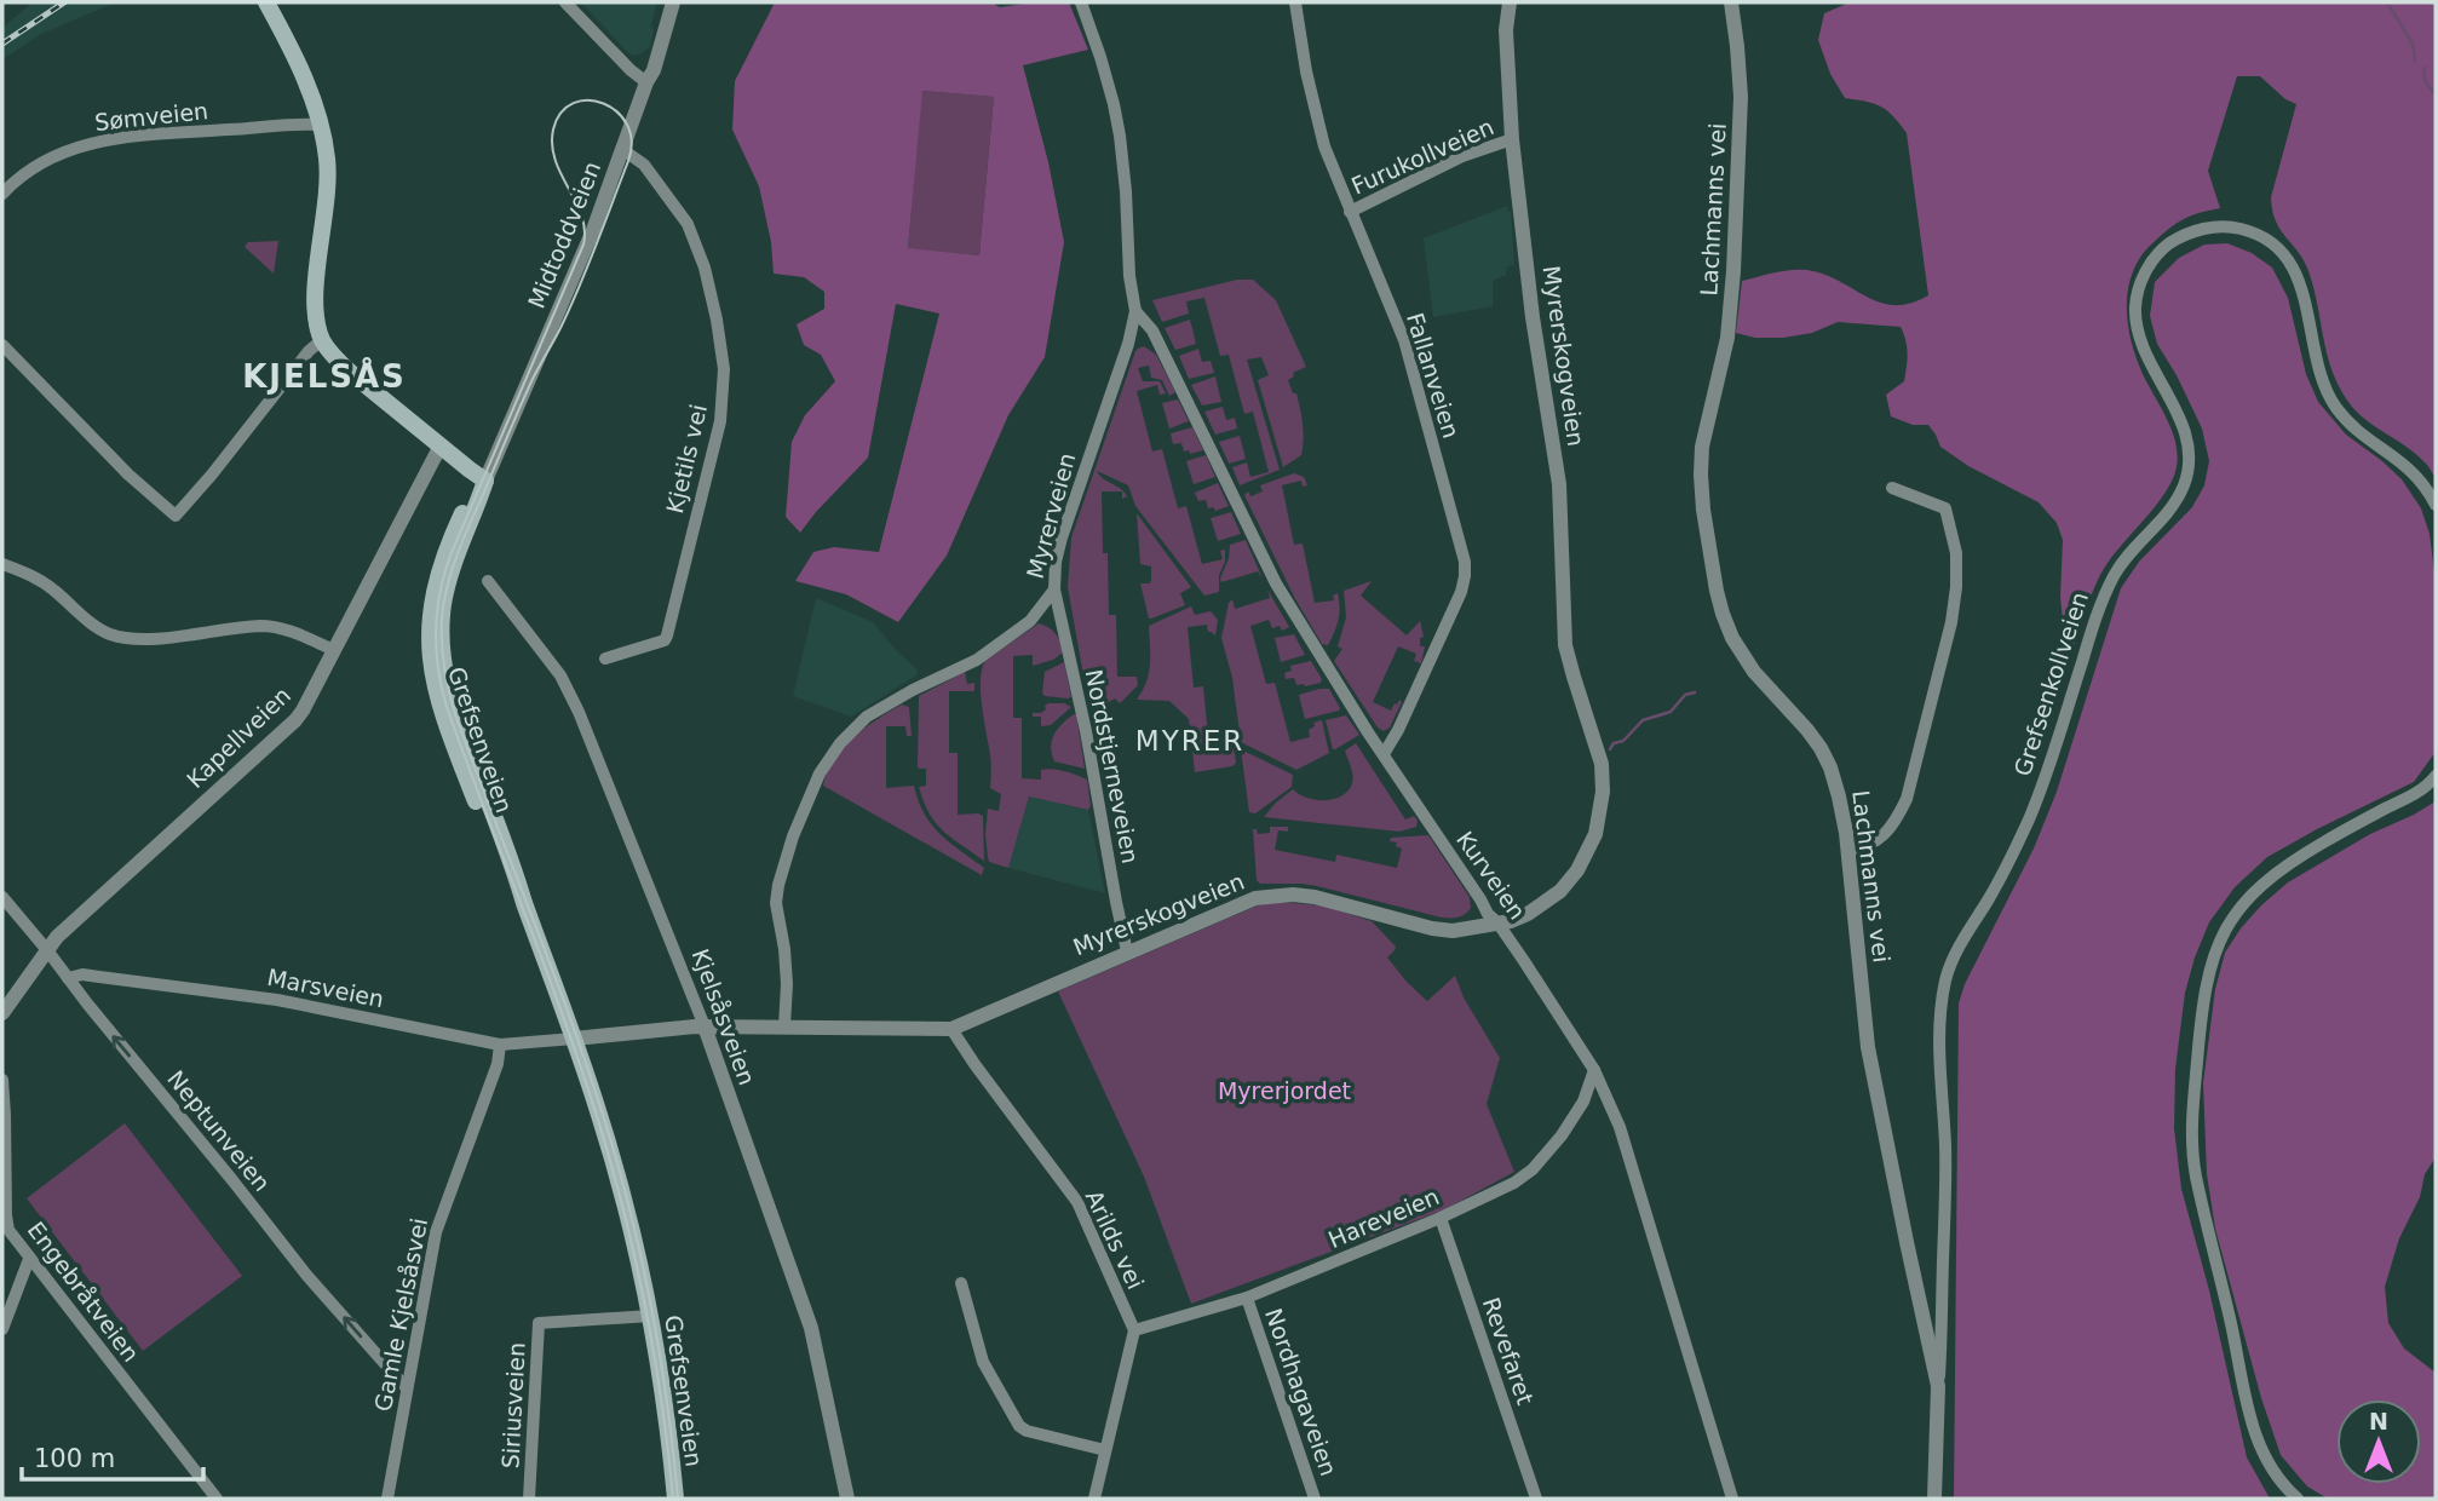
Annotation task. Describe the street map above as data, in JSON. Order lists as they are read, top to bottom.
{
  "streets": {
    "main road": ["Grefsenveien"],
    "street": [
      "Sømveien",
      "Furukollveien",
      "Lachmanns vei",
      "Midtoddveien",
      "Myrerskogveien",
      "Fallanveien",
      "Kjetils vei",
      "Myrerveien",
      "Grefsenkollveien",
      "Kapellveien",
      "Nordstjerneveien",
      "Kurveien",
      "Marsveien",
      "Kjelsåsveien",
      "Neptunveien",
      "Hareveien",
      "Arilds vei",
      "Engebråtveien",
      "Gamle Kjelsåsvei",
      "Revefaret",
      "Nordhagaveien",
      "Siriusveien"
    ]
  },
  "crossings": [
    ["Furukollveien", "Myrerskogveien"],
    ["Furukollveien", "Fallanveien"],
    ["Lachmanns vei", "Grefsenkollveien"],
    ["Midtoddveien", "Kjetils vei"],
    ["Midtoddveien", "Grefsenveien"],
    ["Myrerskogveien", "Myrerveien"],
    ["Myrerskogveien", "Grefsenveien"],
    ["Myrerskogveien", "Nordstjerneveien"],
    ["Myrerskogveien", "Kurveien"],
    ["Myrerskogveien", "Marsveien"],
    ["Myrerskogveien", "Kjelsåsveien"],
    ["Myrerskogveien", "Arilds vei"],
    ["Fallanveien", "Kurveien"],
    ["Myrerveien", "Nordstjerneveien"],
    ["Myrerveien", "Kurveien"],
    ["Kapellveien", "Neptunveien"],
    ["Grefsenveien", "Marsveien"],
    ["Grefsenveien", "Siriusveien"],
    ["Kurveien", "Hareveien"],
    ["Marsveien", "Neptunveien"],
    ["Marsveien", "Gamle Kjelsåsvei"],
    ["Neptunveien", "Gamle Kjelsåsvei"],
    ["Hareveien", "Arilds vei"],
    ["Hareveien", "Revefaret"],
    ["Hareveien", "Nordhagaveien"]
  ],
  "one_way": ["Neptunveien"],
  "districts": ["KJELSÅS", "MYRER"],
  "parks": ["Myrerjordet"],
  "scale_bar": "100 m",
  "north": "top"
}
